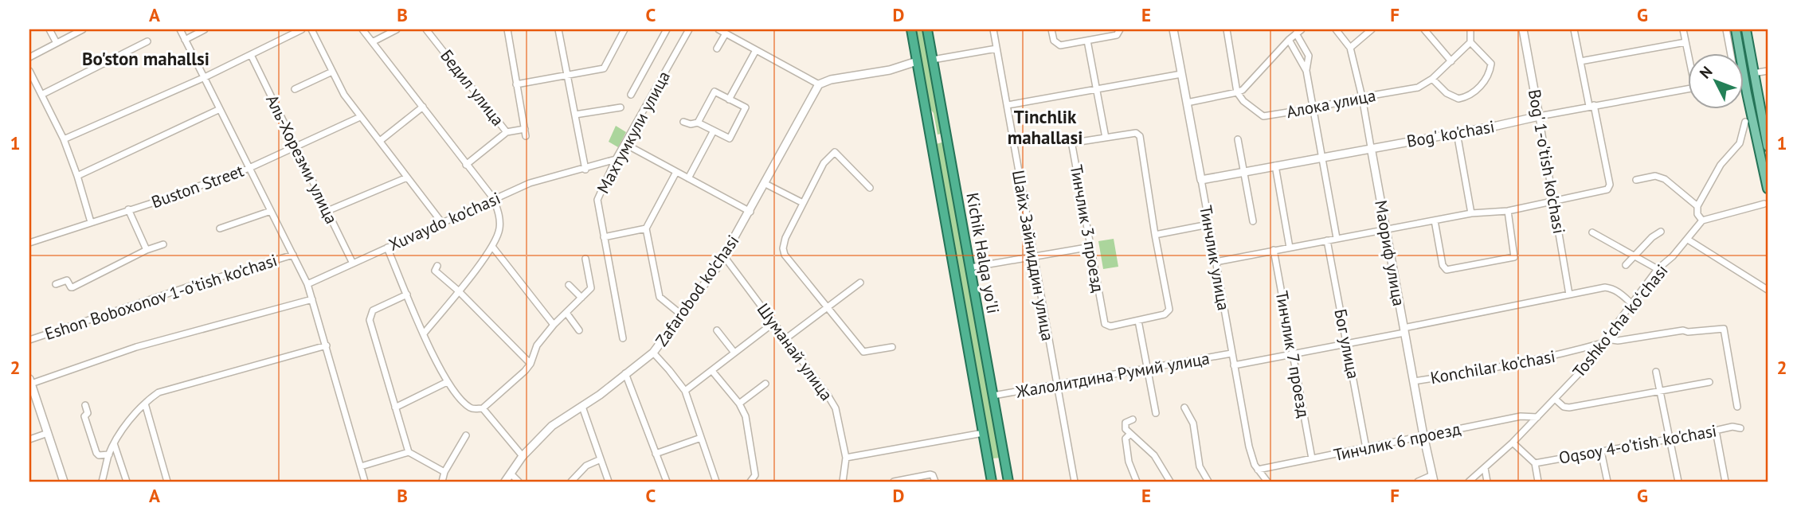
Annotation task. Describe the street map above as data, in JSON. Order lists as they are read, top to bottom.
{
  "streets": {
    "highway": ["Kichik Halqa yo'li"],
    "street": [
      "Бедил улица",
      "Алока улица",
      "Махтумкули улица",
      "Bog' ko'chasi",
      "Аль-Хорезми улица",
      "Bog' 1-o'tish ko'chasi",
      "Buston Street",
      "Xuvaydo ko'chasi",
      "Тинчлик 3 проезд",
      "Маориф улица",
      "Шайх Зайниддин улица",
      "Тинчлик улица",
      "Zafarobod ko'chasi",
      "Eshon Boboxonov 1-o'tish ko'chasi",
      "Toshkoʻcha koʻchasi",
      "Бог улица",
      "Шуманай улица",
      "Тинчлик 7 проезд",
      "Konchilar ko'chasi",
      "Жалолитдина Румий улица",
      "Тинчлик 6 проезд",
      "Oqsoy 4-o'tish ko'chasi"
    ]
  },
  "crossings": [
    ["Алока улица", "Маориф улица"],
    ["Махтумкули улица", "Xuvaydo ko'chasi"],
    ["Bog' ko'chasi", "Bog' 1-o'tish ko'chasi"],
    ["Bog' ko'chasi", "Маориф улица"],
    ["Bog' ko'chasi", "Тинчлик улица"],
    ["Аль-Хорезми улица", "Buston Street"],
    ["Аль-Хорезми улица", "Xuvaydo ko'chasi"],
    ["Bog' 1-o'tish ko'chasi", "Жалолитдина Румий улица"],
    ["Kichik Halqa yo'li", "Жалолитдина Румий улица"],
    ["Маориф улица", "Konchilar ko'chasi"],
    ["Маориф улица", "Жалолитдина Румий улица"],
    ["Маориф улица", "Тинчлик 6 проезд"],
    ["Шайх Зайниддин улица", "Жалолитдина Румий улица"],
    ["Тинчлик улица", "Жалолитдина Румий улица"],
    ["Тинчлик улица", "Тинчлик 6 проезд"],
    ["Zafarobod ko'chasi", "Шуманай улица"],
    ["Toshkoʻcha koʻchasi", "Konchilar ko'chasi"],
    ["Toshkoʻcha koʻchasi", "Жалолитдина Румий улица"],
    ["Toshkoʻcha koʻchasi", "Тинчлик 6 проезд"],
    ["Бог улица", "Жалолитдина Румий улица"],
    ["Бог улица", "Тинчлик 6 проезд"],
    ["Тинчлик 7 проезд", "Жалолитдина Румий улица"],
    ["Тинчлик 7 проезд", "Тинчлик 6 проезд"]
  ],
  "districts": ["Bo'ston mahallsi", "Tinchlik mahallasi"],
  "north": "top left",
  "grid": {
    "columns": [
      "A",
      "B",
      "C",
      "D",
      "E",
      "F",
      "G"
    ],
    "rows": ["1", "2"]
  }
}
